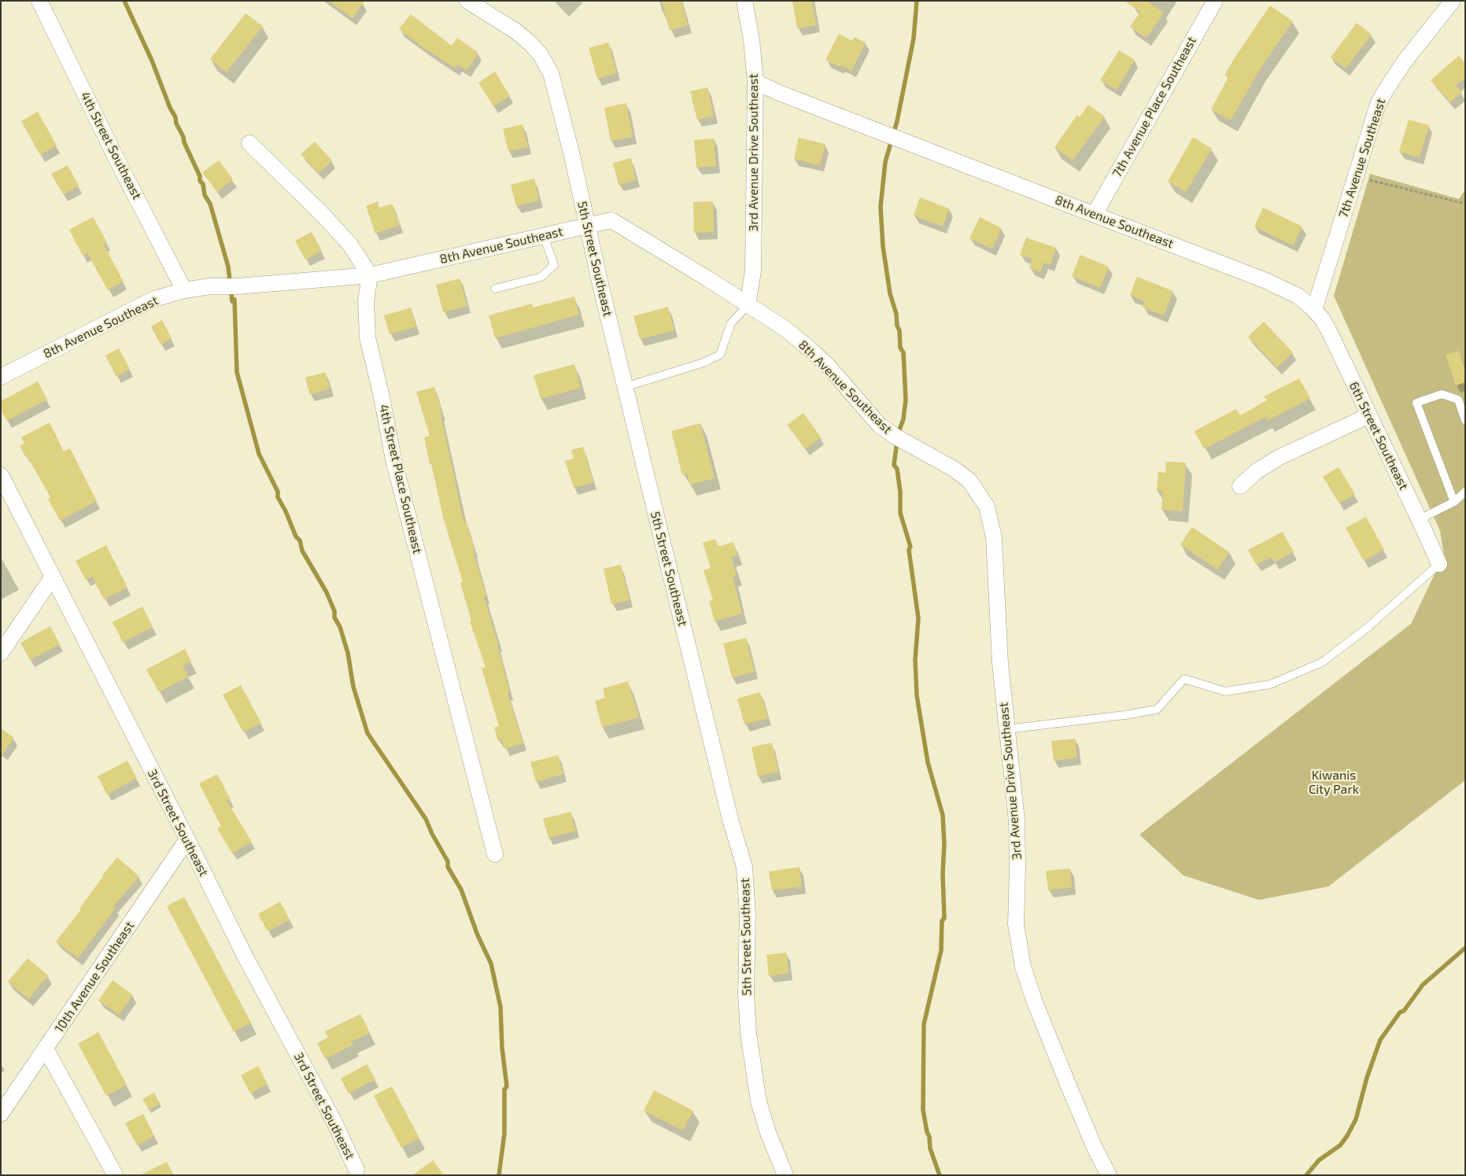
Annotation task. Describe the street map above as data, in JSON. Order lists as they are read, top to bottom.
{
  "streets": {
    "street": [
      "7th Avenue Place Southeast",
      "4th Street Southeast",
      "3rd Avenue Drive Southeast",
      "7th Avenue Southeast",
      "8th Avenue Southeast",
      "5th Street Southeast",
      "6th Street Southeast",
      "4th Street Place Southeast",
      "3rd Street Southeast",
      "10th Avenue Southeast"
    ]
  },
  "crossings": [
    ["7th Avenue Place Southeast", "8th Avenue Southeast"],
    ["4th Street Southeast", "8th Avenue Southeast"],
    ["3rd Avenue Drive Southeast", "8th Avenue Southeast"],
    ["7th Avenue Southeast", "8th Avenue Southeast"],
    ["7th Avenue Southeast", "6th Street Southeast"],
    ["8th Avenue Southeast", "5th Street Southeast"],
    ["8th Avenue Southeast", "6th Street Southeast"],
    ["8th Avenue Southeast", "4th Street Place Southeast"],
    ["3rd Street Southeast", "10th Avenue Southeast"]
  ],
  "parks": ["Kiwanis City Park"]
}
